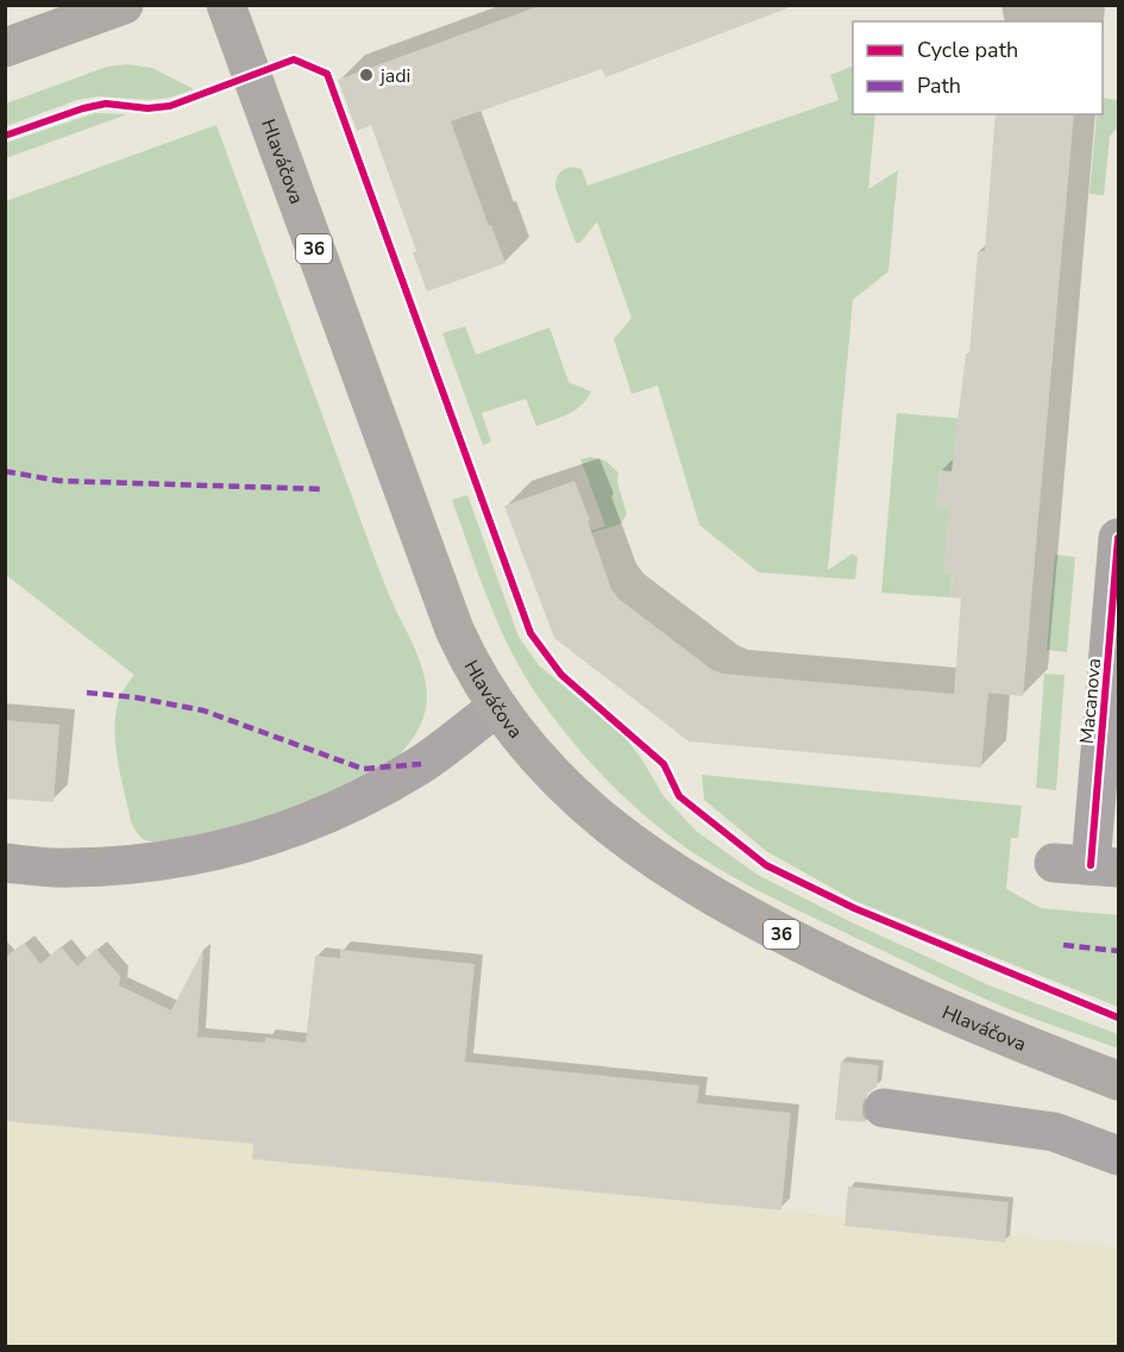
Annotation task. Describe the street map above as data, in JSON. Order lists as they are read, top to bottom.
{
  "streets": {
    "main road": ["Hlaváčova", "36"],
    "street": ["Macanova"]
  },
  "places": ["jadi"],
  "legend": ["Cycle path", "Path"]
}
